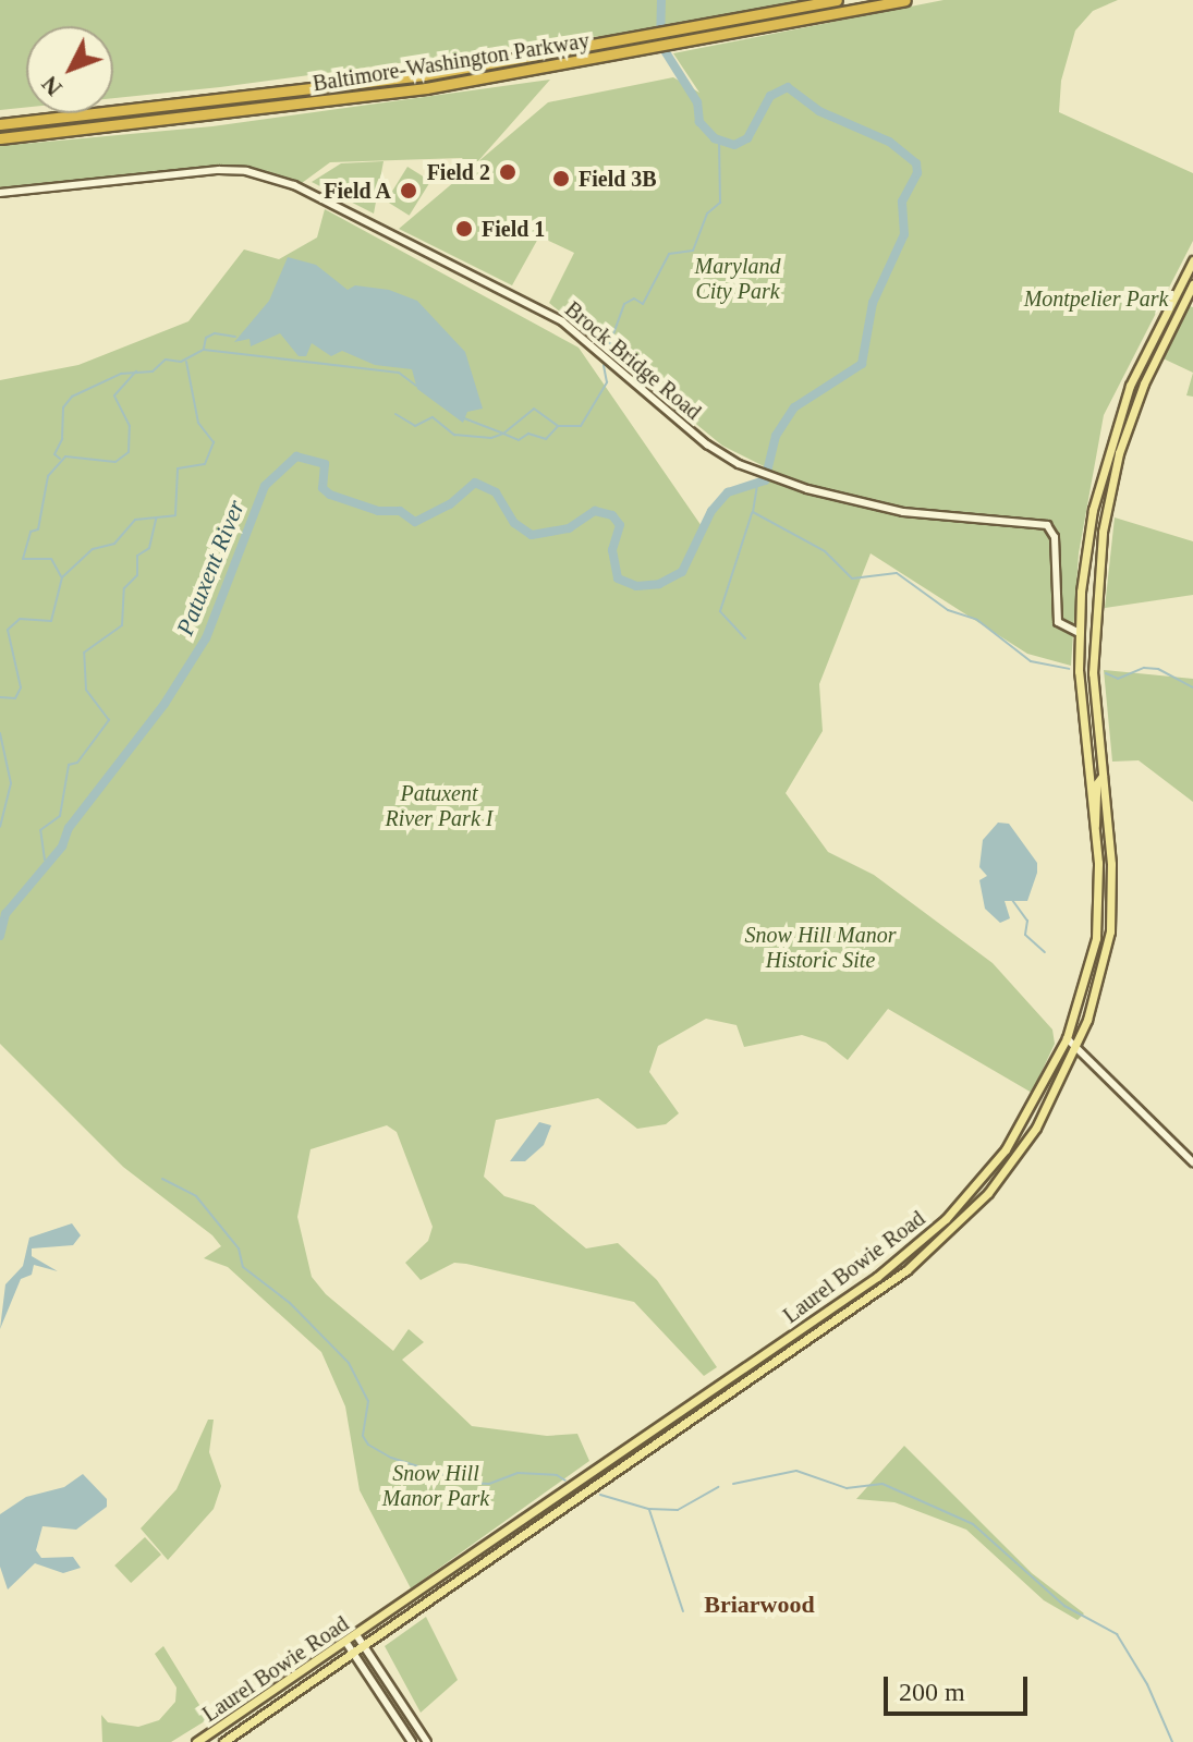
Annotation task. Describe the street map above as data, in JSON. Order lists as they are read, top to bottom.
{
  "streets": {
    "highway": ["Baltimore-Washington Parkway"],
    "main road": ["Laurel Bowie Road"],
    "street": ["Brock Bridge Road"]
  },
  "crossings": [
    ["Brock Bridge Road", "Laurel Bowie Road"]
  ],
  "districts": ["Briarwood"],
  "water": ["Patuxent River"],
  "parks": [
    "Maryland City Park",
    "Montpelier Park",
    "Patuxent River Park I",
    "Snow Hill Manor Historic Site",
    "Snow Hill Manor Park"
  ],
  "places": [
    "Field 2",
    "Field 3B",
    "Field A",
    "Field 1"
  ],
  "scale_bar": "200 m",
  "north": "bottom left"
}
